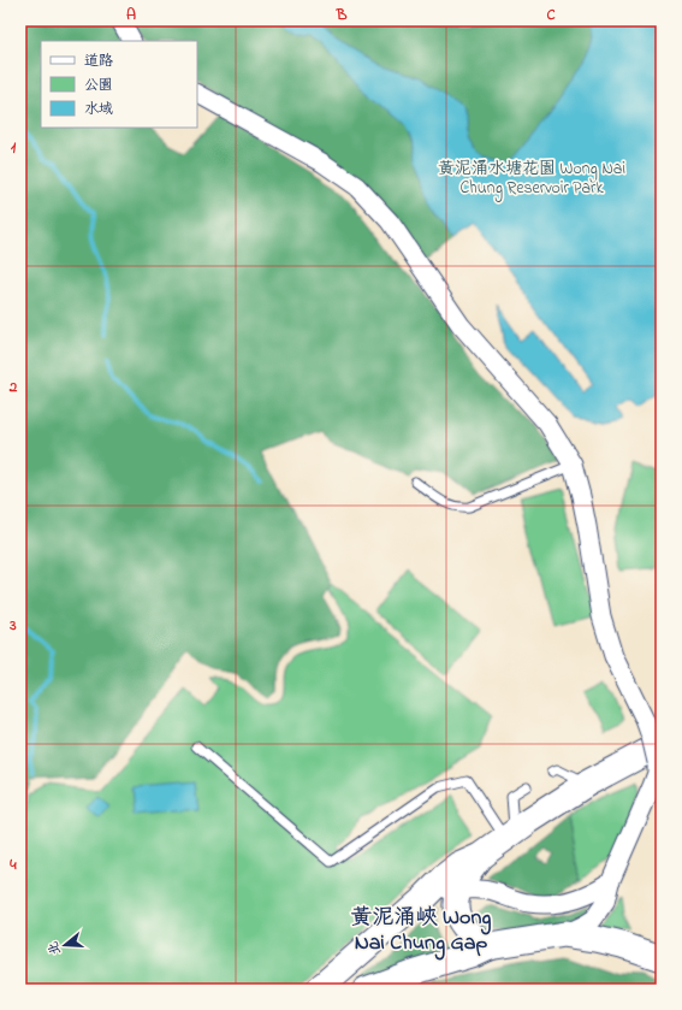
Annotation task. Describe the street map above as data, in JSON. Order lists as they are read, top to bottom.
{
  "districts": ["黃泥涌峽 Wong Nai Chung Gap"],
  "parks": ["黃泥涌水塘花園 Wong Nai Chung Reservoir Park"],
  "legend": ["道路", "公園", "水域"],
  "north": "left",
  "grid": {
    "columns": ["A", "B", "C"],
    "rows": [
      "1",
      "2",
      "3",
      "4"
    ]
  }
}
